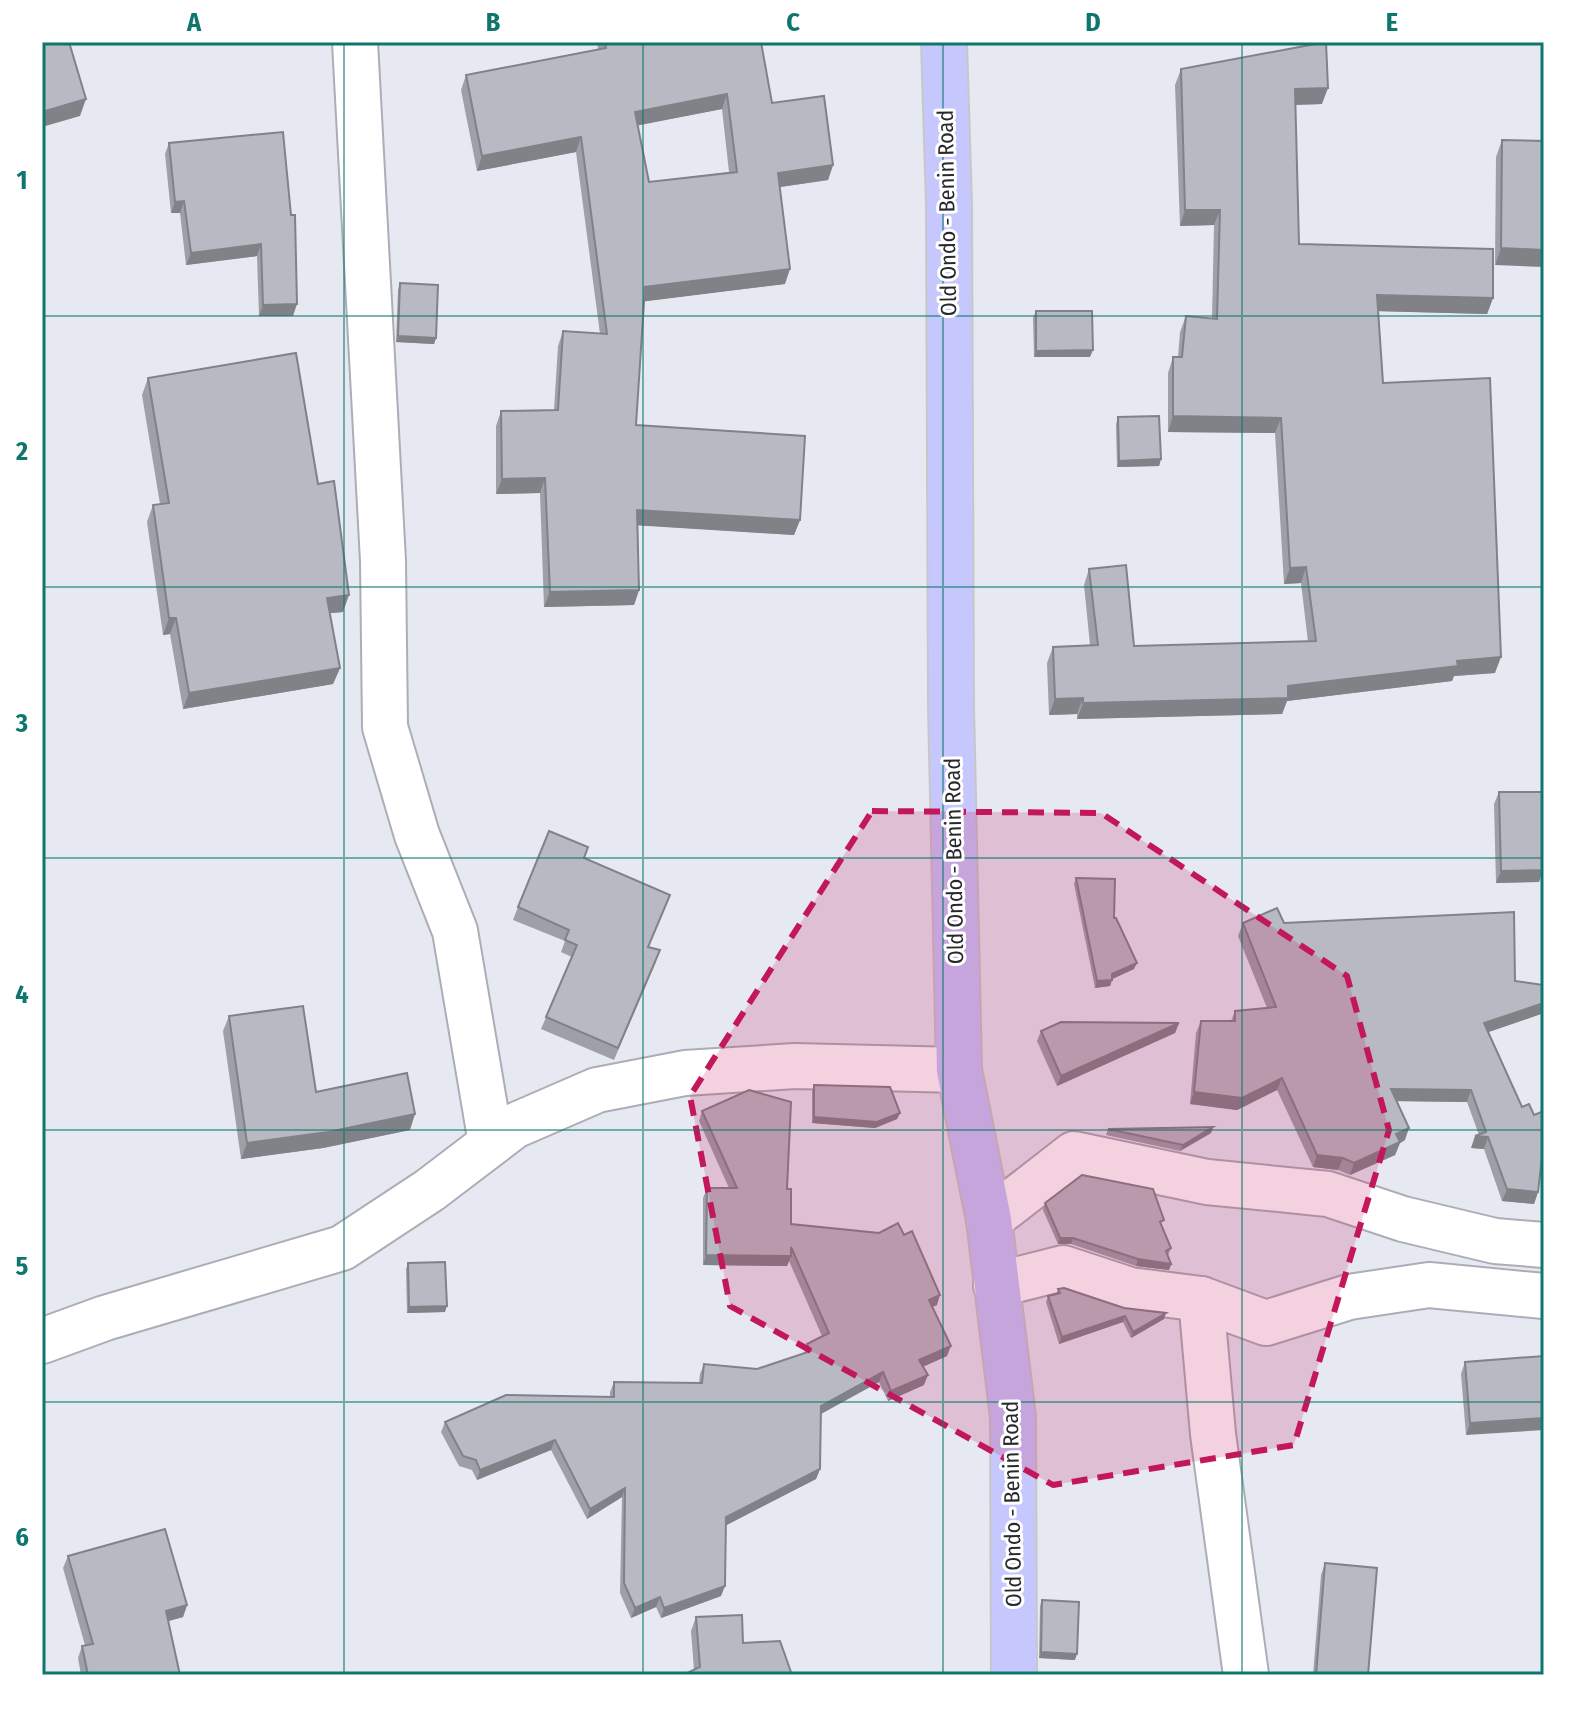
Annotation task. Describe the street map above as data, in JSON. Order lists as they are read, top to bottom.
{
  "streets": {
    "main road": ["Old Ondo - Benin Road"]
  },
  "grid": {
    "columns": [
      "A",
      "B",
      "C",
      "D",
      "E"
    ],
    "rows": [
      "1",
      "2",
      "3",
      "4",
      "5",
      "6"
    ]
  }
}
